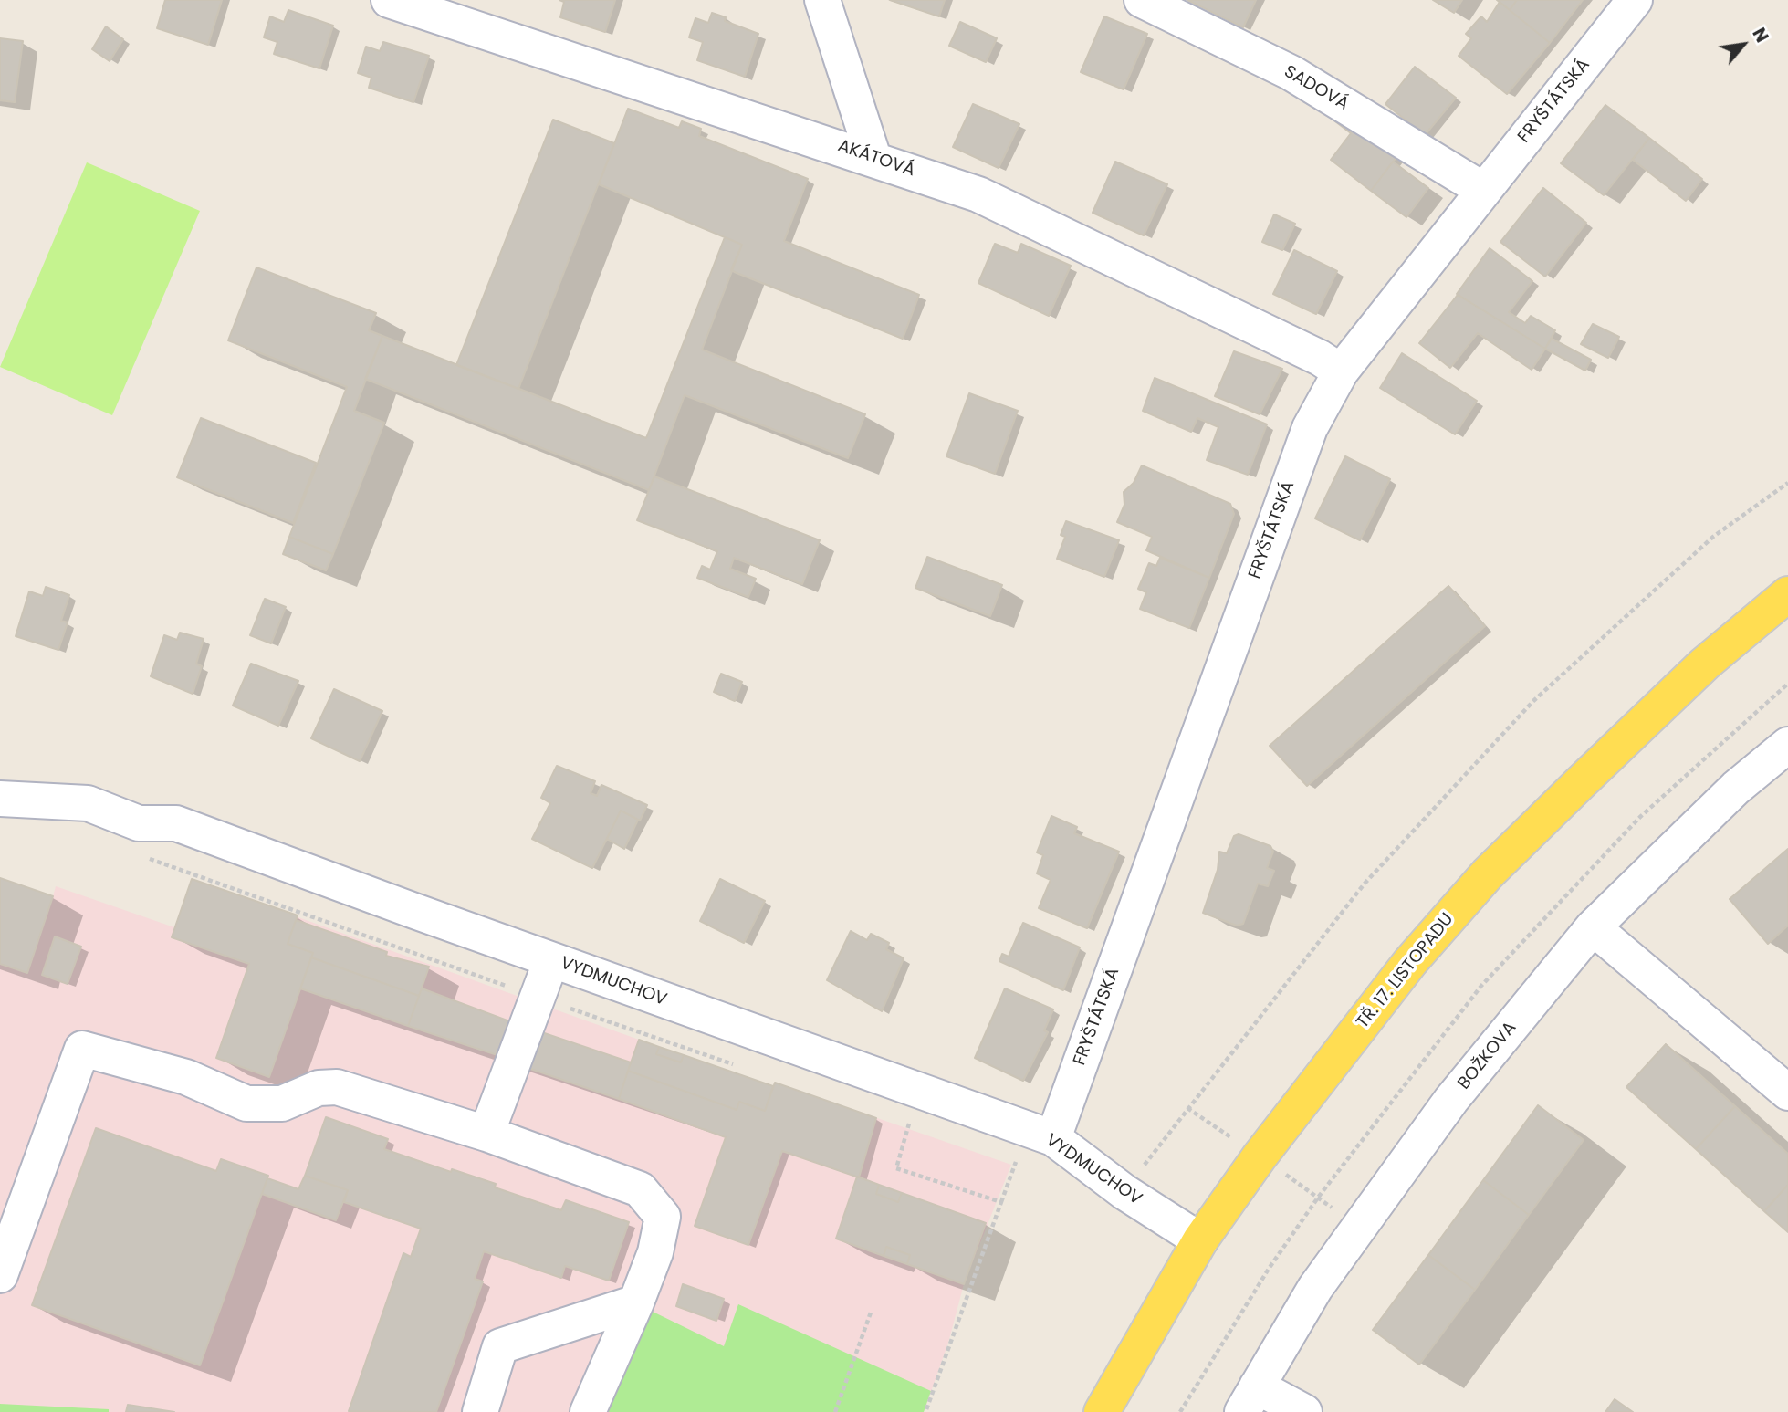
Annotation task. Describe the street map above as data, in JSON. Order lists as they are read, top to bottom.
{
  "streets": {
    "main road": ["TŘ. 17. LISTOPADU"],
    "street": [
      "SADOVÁ",
      "FRYŠTÁTSKÁ",
      "AKÁTOVÁ",
      "VYDMUCHOV",
      "BOŽKOVA"
    ]
  },
  "crossings": [
    ["SADOVÁ", "FRYŠTÁTSKÁ"],
    ["FRYŠTÁTSKÁ", "AKÁTOVÁ"],
    ["FRYŠTÁTSKÁ", "VYDMUCHOV"],
    ["TŘ. 17. LISTOPADU", "VYDMUCHOV"]
  ],
  "north": "top right"
}
